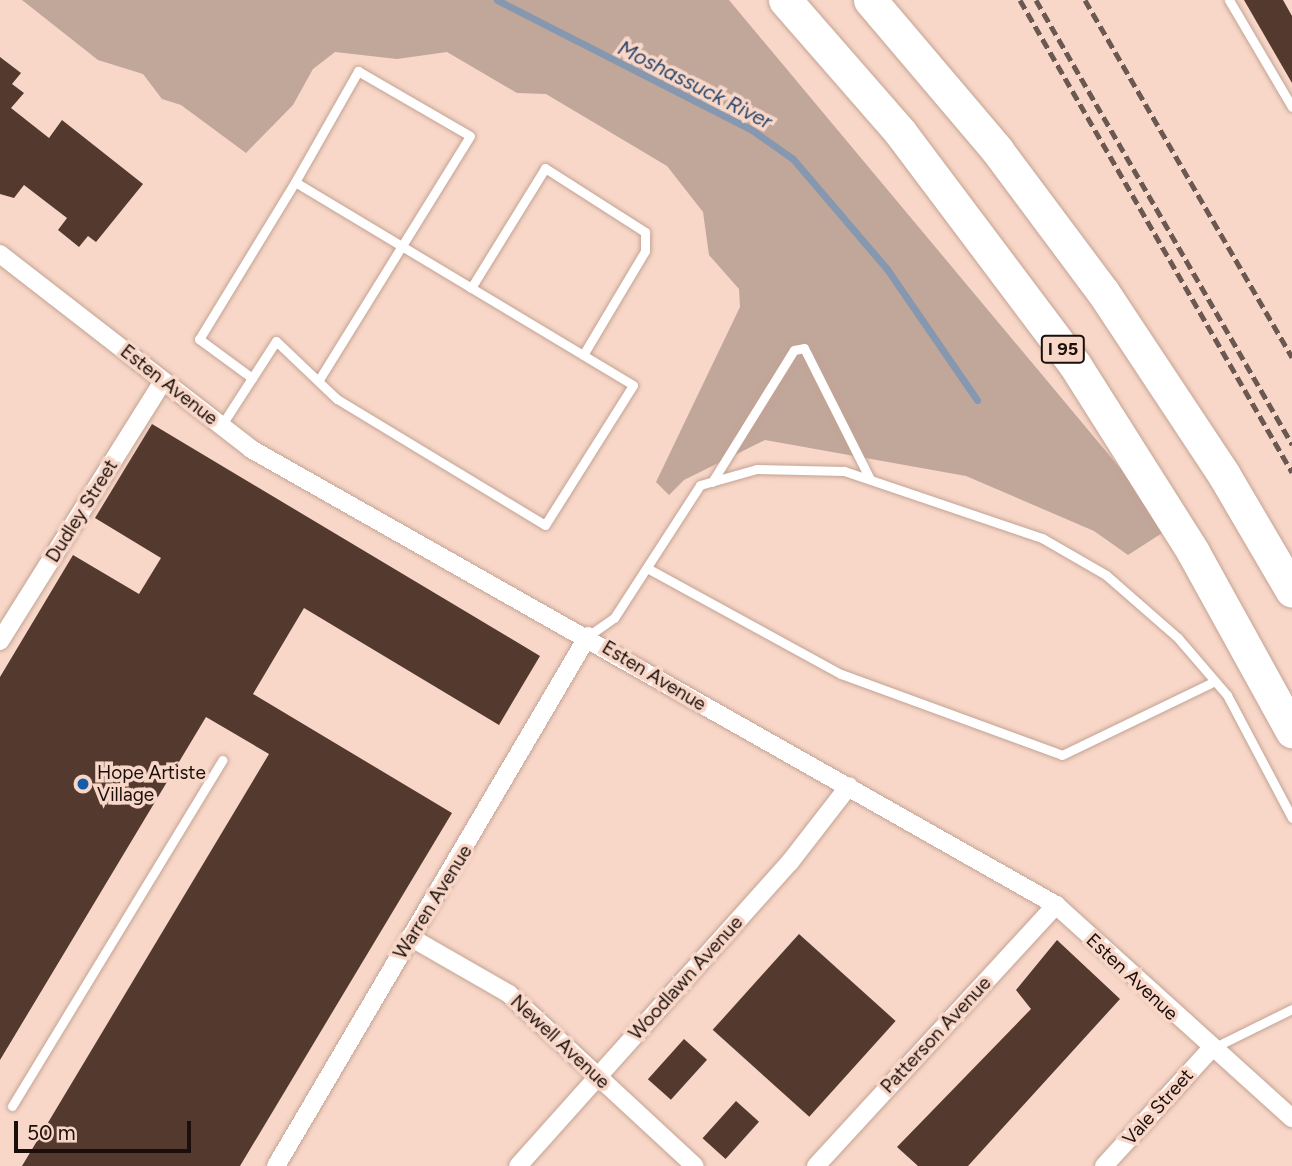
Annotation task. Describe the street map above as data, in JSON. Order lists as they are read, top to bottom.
{
  "streets": {
    "highway": ["I 95"],
    "street": [
      "Esten Avenue",
      "Dudley Street",
      "Warren Avenue",
      "Woodlawn Avenue",
      "Patterson Avenue",
      "Newell Avenue",
      "Vale Street"
    ]
  },
  "crossings": [
    ["Esten Avenue", "Dudley Street"],
    ["Esten Avenue", "Warren Avenue"],
    ["Esten Avenue", "Woodlawn Avenue"],
    ["Esten Avenue", "Patterson Avenue"],
    ["Esten Avenue", "Vale Street"],
    ["Warren Avenue", "Newell Avenue"],
    ["Woodlawn Avenue", "Newell Avenue"]
  ],
  "water": ["Moshassuck River"],
  "places": ["Hope Artiste Village"],
  "scale_bar": "50 m"
}
